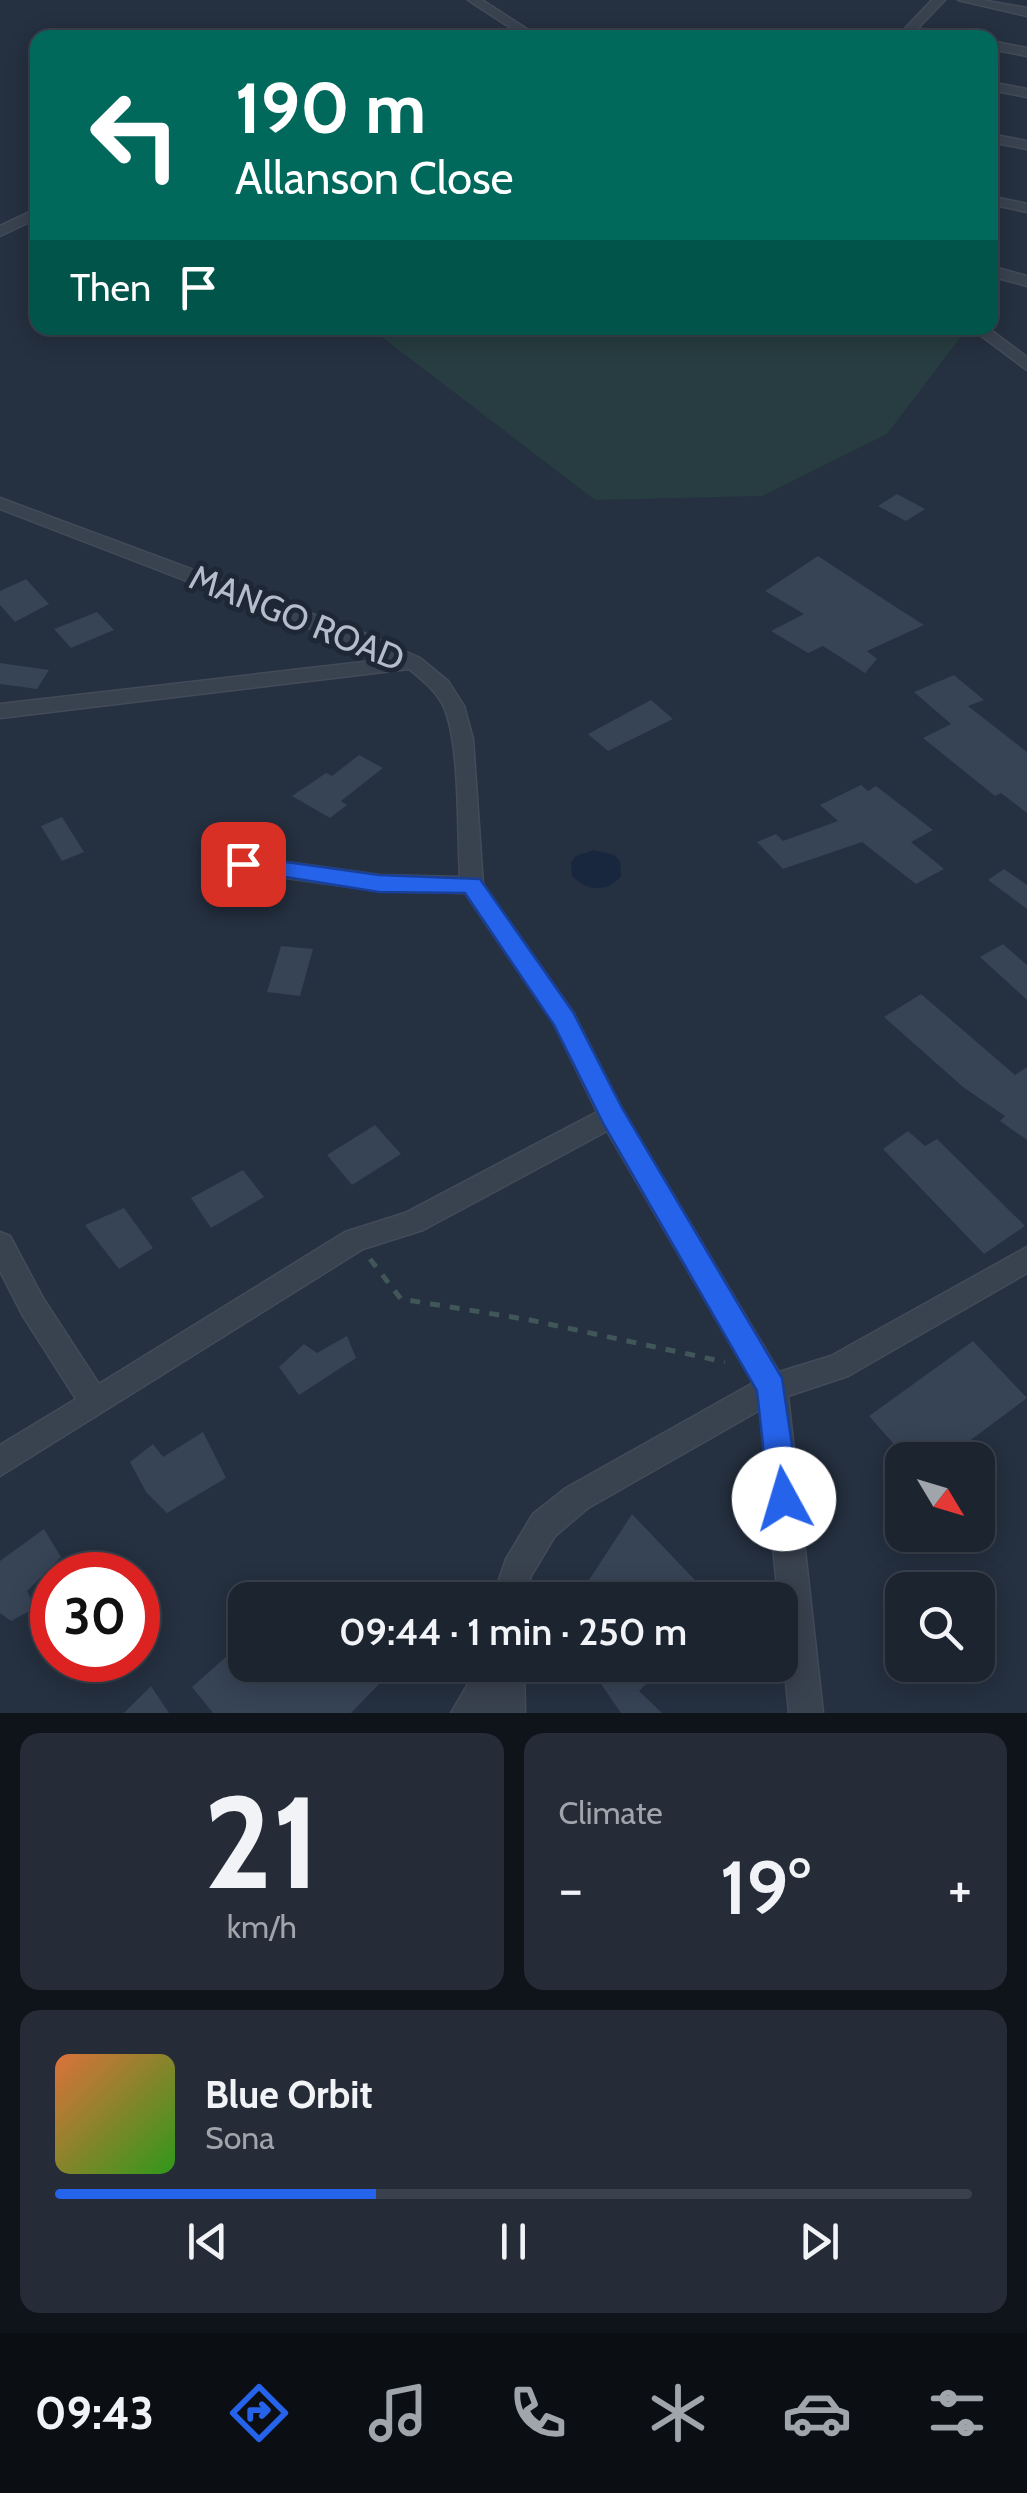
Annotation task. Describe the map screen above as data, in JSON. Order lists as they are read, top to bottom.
{
  "streets": {
    "street": ["MANGO ROAD"]
  },
  "north": "bottom right",
  "page": {
    "turn": ["190 m", "Allanson Close"],
    "then": "Then",
    "limit": "30",
    "trip": "09:44 · 1 min · 250 m",
    "tile": [
      ["21", "km/h"],
      "Climate"
    ],
    "heat": ["−", "19°", "+"],
    "song": ["Blue Orbit", "Sona"],
    "tabs": "09:43"
  }
}
